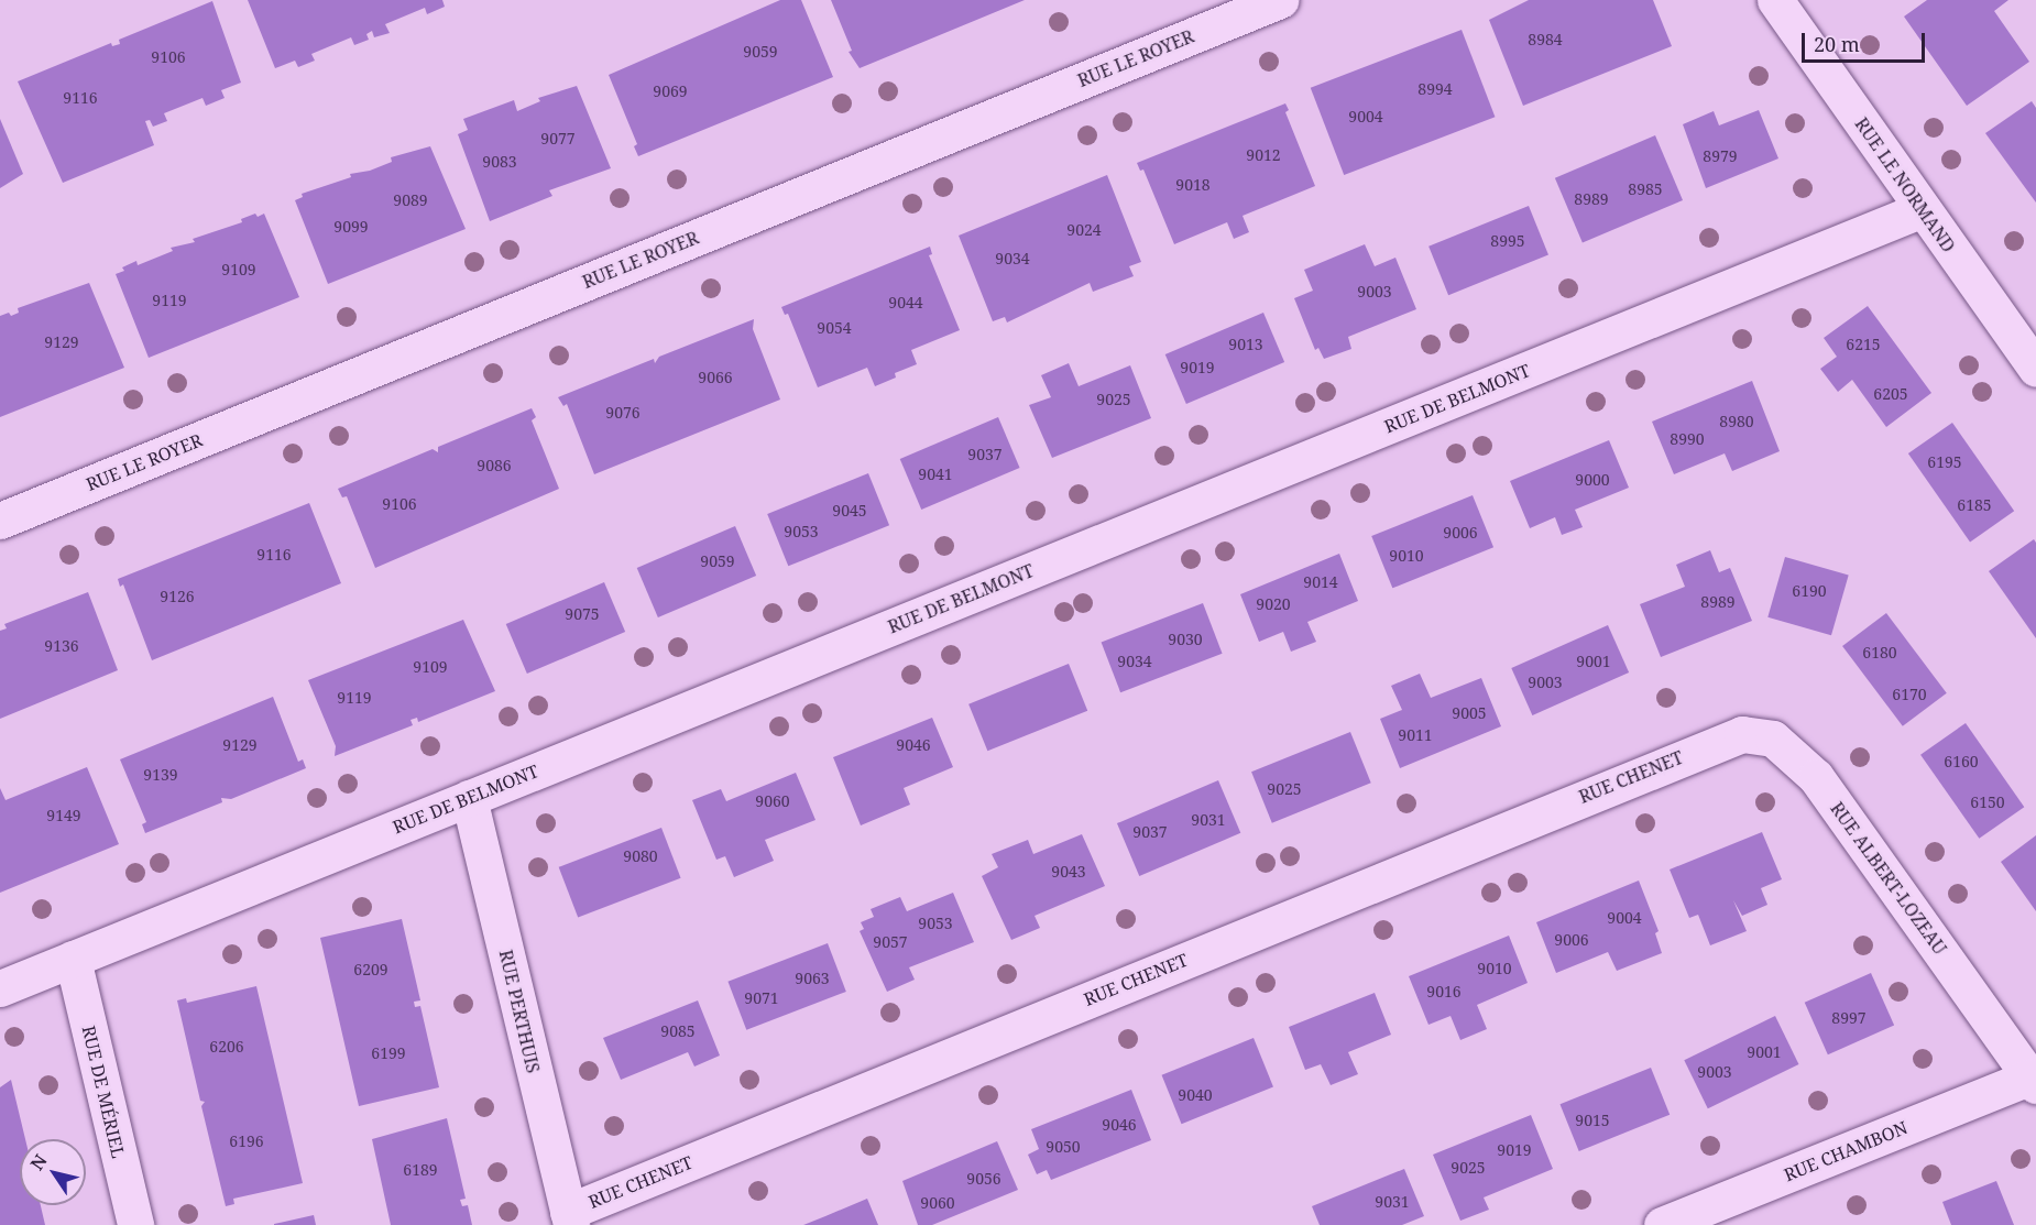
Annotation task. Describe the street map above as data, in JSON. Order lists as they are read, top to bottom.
{
  "streets": {
    "street": [
      "RUE LE ROYER",
      "RUE LE NORMAND",
      "RUE DE BELMONT",
      "RUE CHENET",
      "RUE ALBERT-LOZEAU",
      "RUE PERTHUIS",
      "RUE DE MÉRIEL",
      "RUE CHAMBON"
    ]
  },
  "crossings": [
    ["RUE LE NORMAND", "RUE DE BELMONT"],
    ["RUE DE BELMONT", "RUE PERTHUIS"],
    ["RUE DE BELMONT", "RUE DE MÉRIEL"],
    ["RUE CHENET", "RUE ALBERT-LOZEAU"],
    ["RUE CHENET", "RUE PERTHUIS"],
    ["RUE ALBERT-LOZEAU", "RUE CHAMBON"]
  ],
  "house_numbers": [
    "8984",
    "9059",
    "9106",
    "8994",
    "9069",
    "9116",
    "9004",
    "9077",
    "9012",
    "8979",
    "9083",
    "9018",
    "8985",
    "8989",
    "9089",
    "9099",
    "9024",
    "8995",
    "9034",
    "9109",
    "9003",
    "9119",
    "9044",
    "9054",
    "9129",
    "9013",
    "6215",
    "9019",
    "9066",
    "6205",
    "9025",
    "9076",
    "8980",
    "8990",
    "9037",
    "6195",
    "9086",
    "9041",
    "9000",
    "9106",
    "6185",
    "9045",
    "9053",
    "9006",
    "9116",
    "9010",
    "9059",
    "9014",
    "6190",
    "9126",
    "8989",
    "9020",
    "9075",
    "9030",
    "9136",
    "6180",
    "9034",
    "9001",
    "9109",
    "9003",
    "6170",
    "9119",
    "9005",
    "9011",
    "9129",
    "9046",
    "6160",
    "9139",
    "9025",
    "9060",
    "6150",
    "9149",
    "9031",
    "9037",
    "9080",
    "9043",
    "9004",
    "9053",
    "9006",
    "9057",
    "9010",
    "6209",
    "9063",
    "9016",
    "9071",
    "8997",
    "9085",
    "6206",
    "9001",
    "6199",
    "9003",
    "9040",
    "9015",
    "9046",
    "6196",
    "9050",
    "9019",
    "9025",
    "6189",
    "9056",
    "9031",
    "9060"
  ],
  "scale_bar": "20 m",
  "north": "top left"
}
